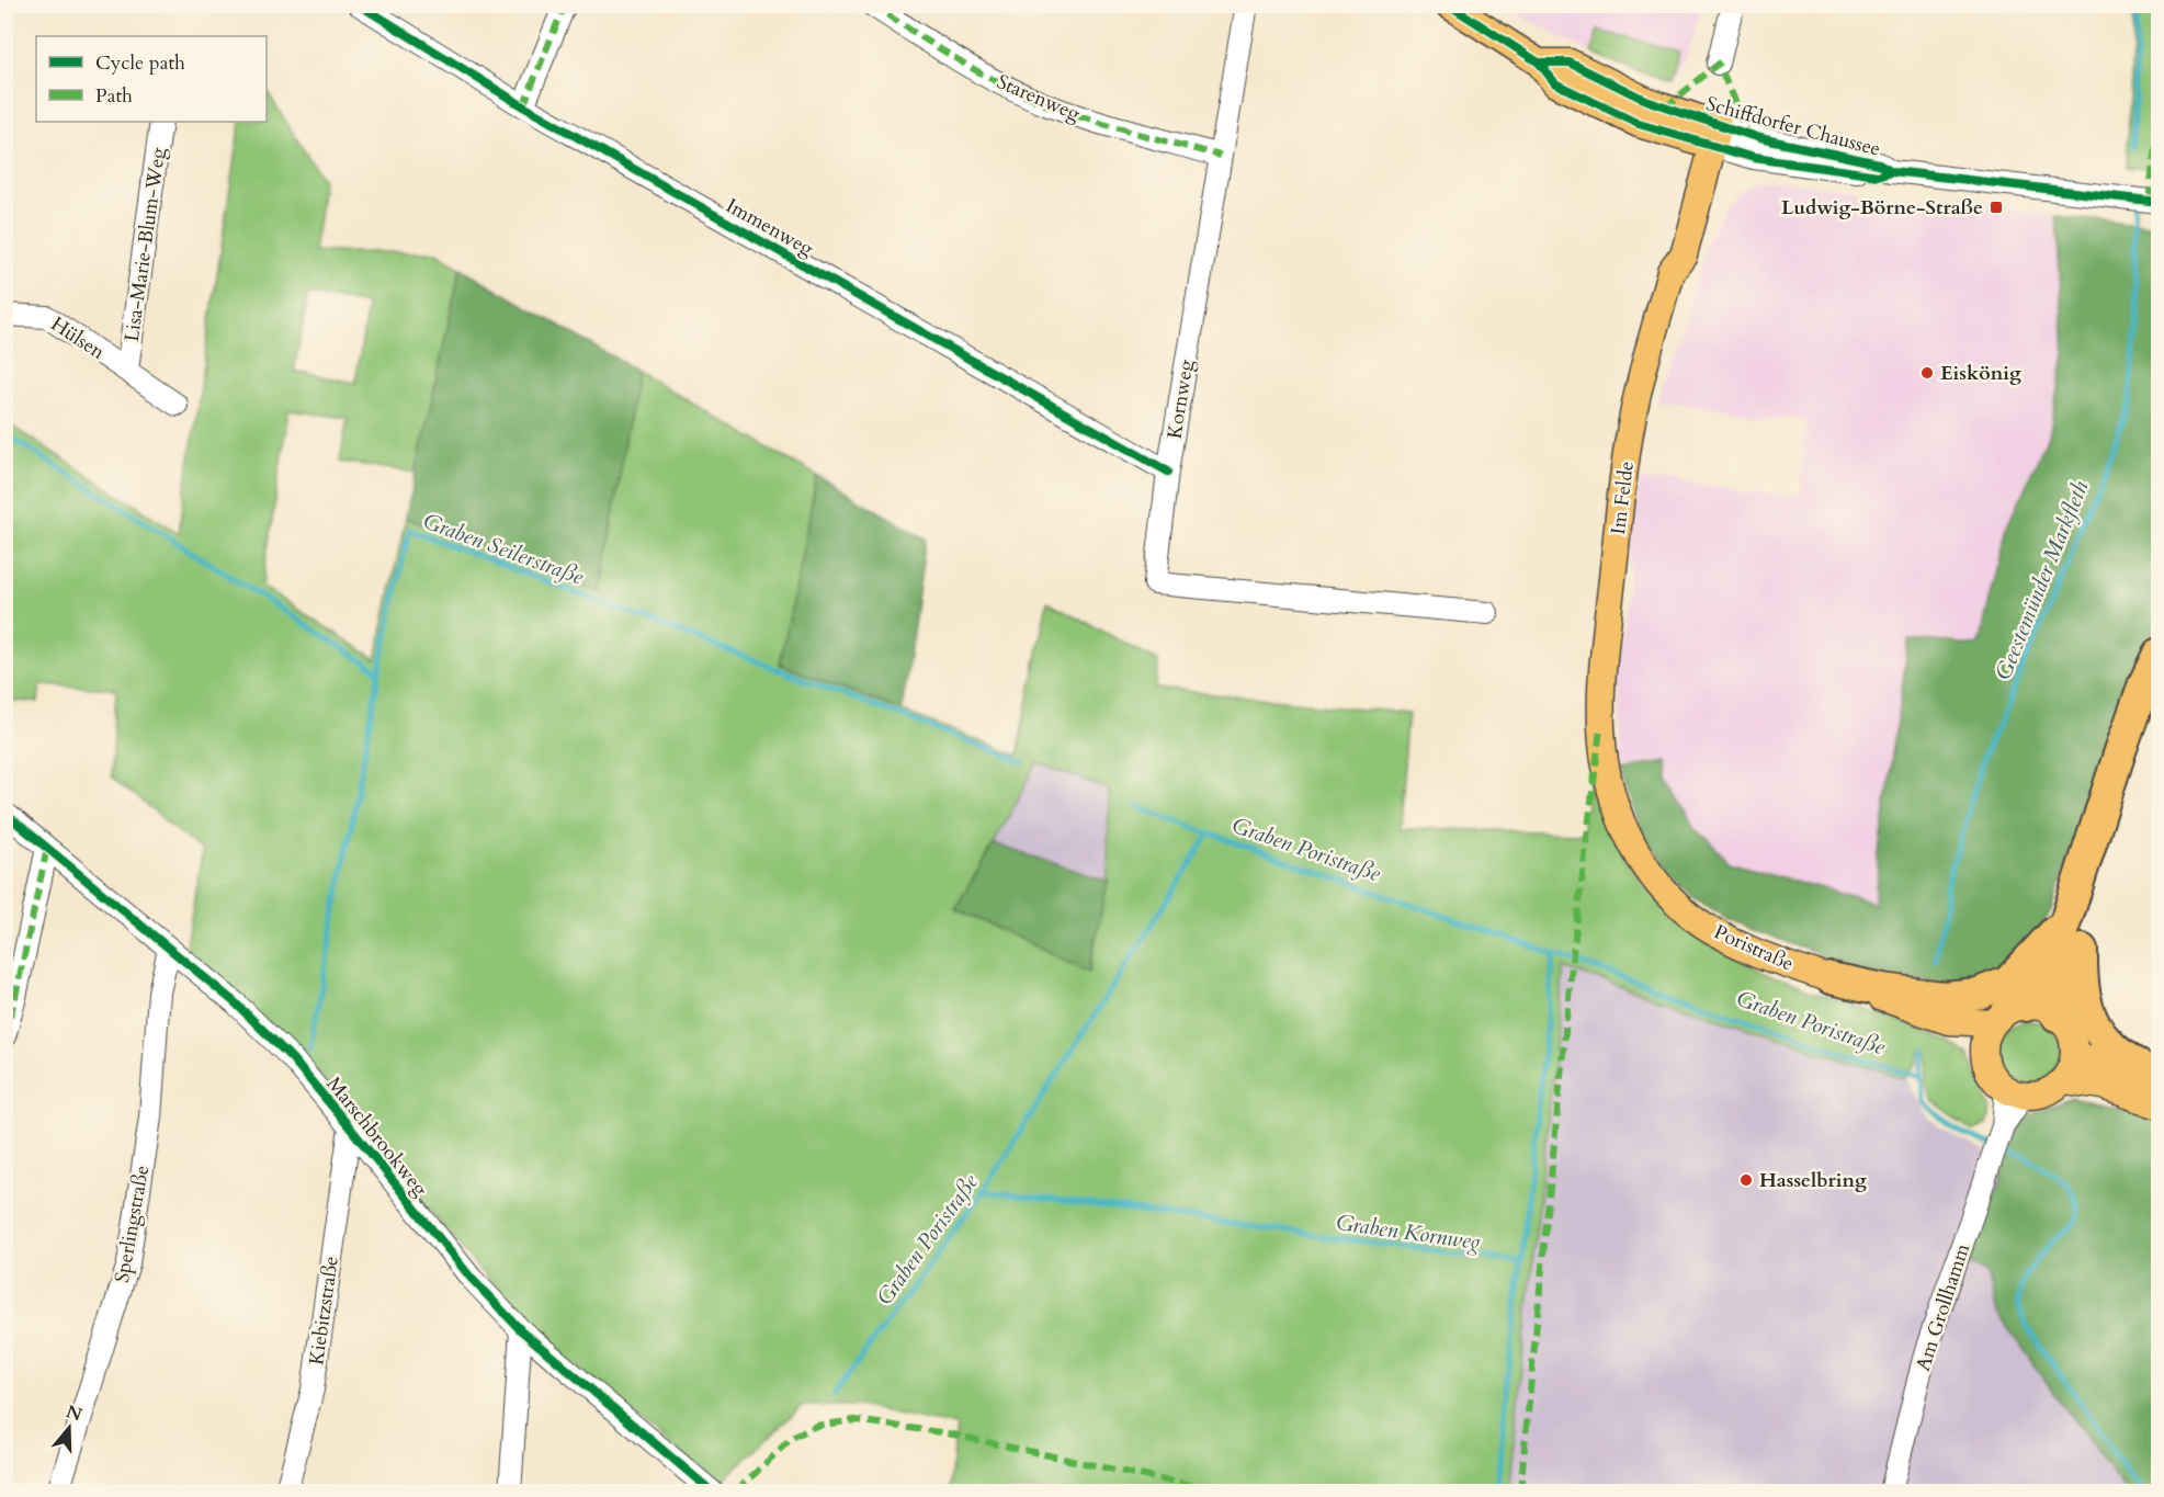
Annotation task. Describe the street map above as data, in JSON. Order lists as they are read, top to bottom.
{
  "streets": {
    "main road": ["Schiffdorfer Chaussee", "Im Felde", "Poristraße"],
    "street": [
      "Starenweg",
      "Immenweg",
      "Lisa-Marie-Blum-Weg",
      "Hülsen",
      "Kornweg",
      "Marschbrookweg",
      "Sperlingstraße",
      "Am Grollhamm",
      "Kiebitzstraße"
    ]
  },
  "crossings": [
    ["Starenweg", "Kornweg"],
    ["Schiffdorfer Chaussee", "Im Felde"],
    ["Immenweg", "Kornweg"],
    ["Lisa-Marie-Blum-Weg", "Hülsen"],
    ["Im Felde", "Poristraße"],
    ["Poristraße", "Am Grollhamm"],
    ["Marschbrookweg", "Sperlingstraße"],
    ["Marschbrookweg", "Kiebitzstraße"]
  ],
  "water": [
    "Graben Seilerstraße",
    "Geestemünder Markfleth",
    "Graben Poristraße",
    "Graben Kornweg"
  ],
  "places": {
    "transit": ["Ludwig-Börne-Straße"],
    "other": ["Eiskönig", "Hasselbring"]
  },
  "legend": ["Cycle path", "Path"],
  "north": "top"
}
